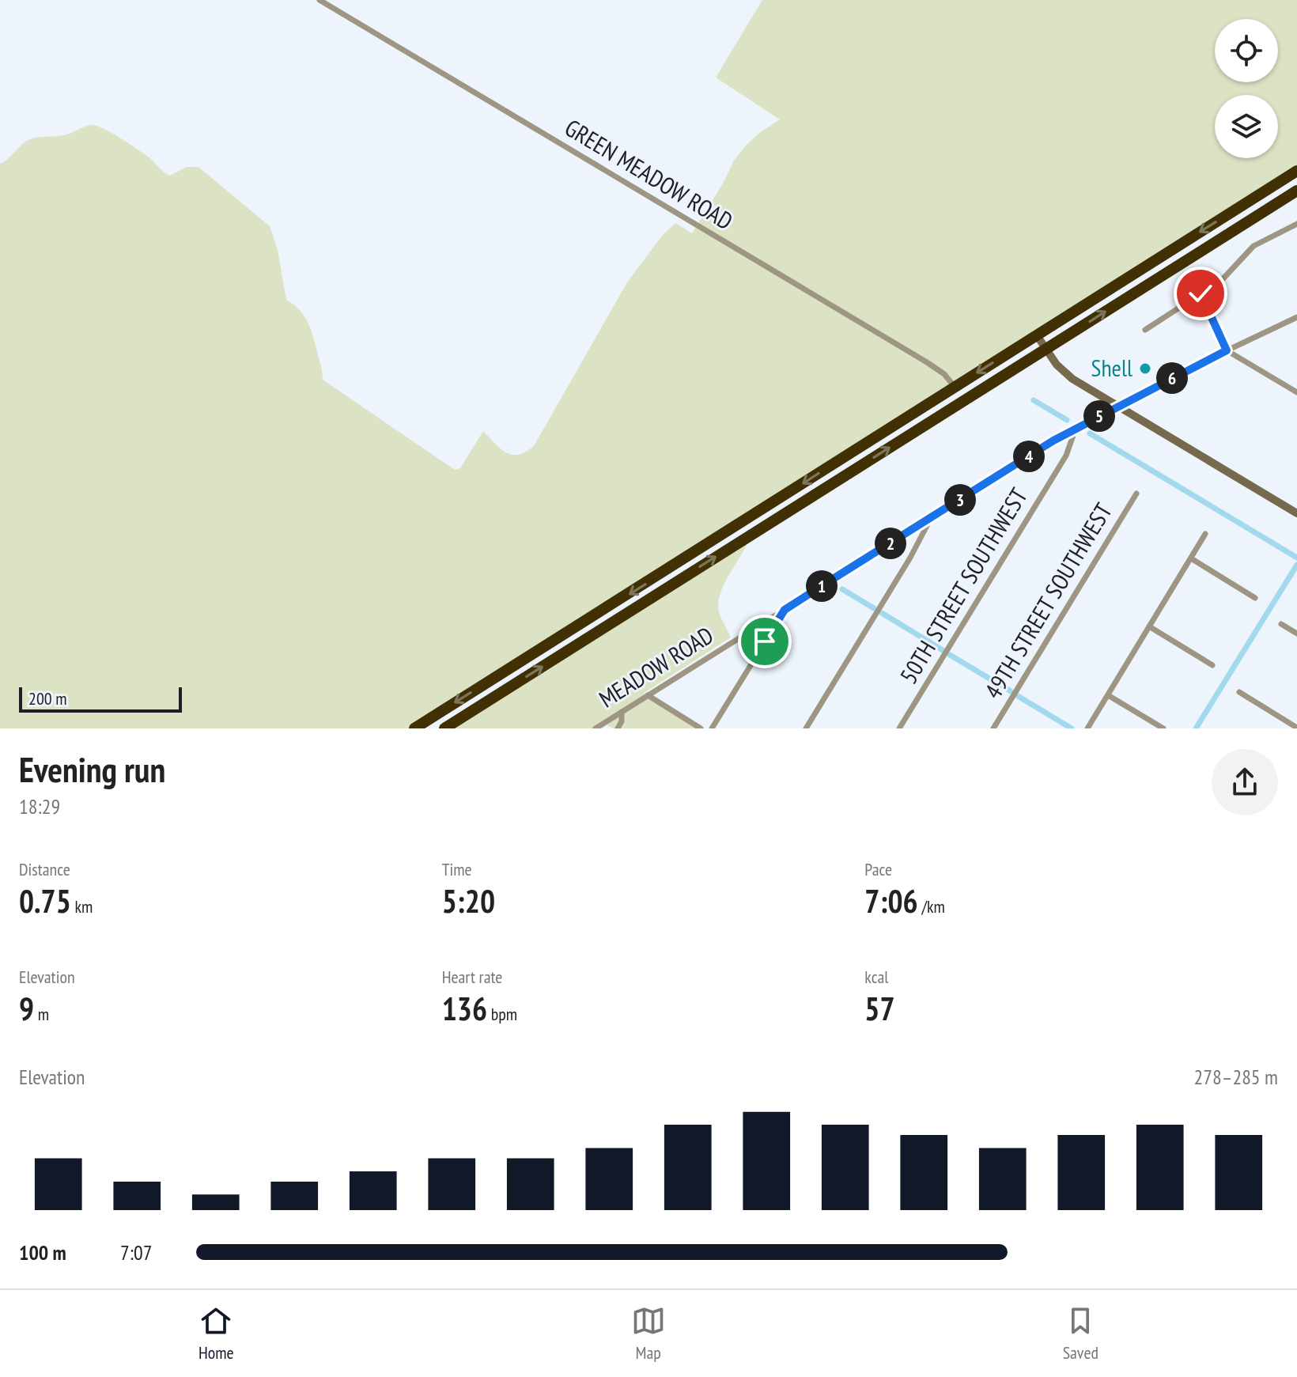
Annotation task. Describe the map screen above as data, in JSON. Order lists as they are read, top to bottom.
{
  "streets": {
    "street": [
      "GREEN MEADOW ROAD",
      "50TH STREET SOUTHWEST",
      "49TH STREET SOUTHWEST",
      "MEADOW ROAD"
    ]
  },
  "crossings": [
    ["50TH STREET SOUTHWEST", "MEADOW ROAD"]
  ],
  "places": ["Shell"],
  "scale_bar": "200 m",
  "page": {
    "pins": [
      "6",
      "5",
      "4",
      "3",
      "2",
      "1"
    ],
    "scale": "200 m",
    "heading": ["Evening run", "18:29"],
    "stats": [
      ["Distance", "0.75 km"],
      ["Time", "5:20"],
      ["Pace", "7:06 /km"],
      ["Elevation", "9 m"],
      ["Heart rate", "136 bpm"],
      ["kcal", "57"]
    ],
    "chart": ["Elevation", "278–285 m"],
    "list": [
      {
        "name": "100 m",
        "note": "7:07"
      }
    ],
    "tabs": ["Home", "Map", "Saved"]
  }
}
